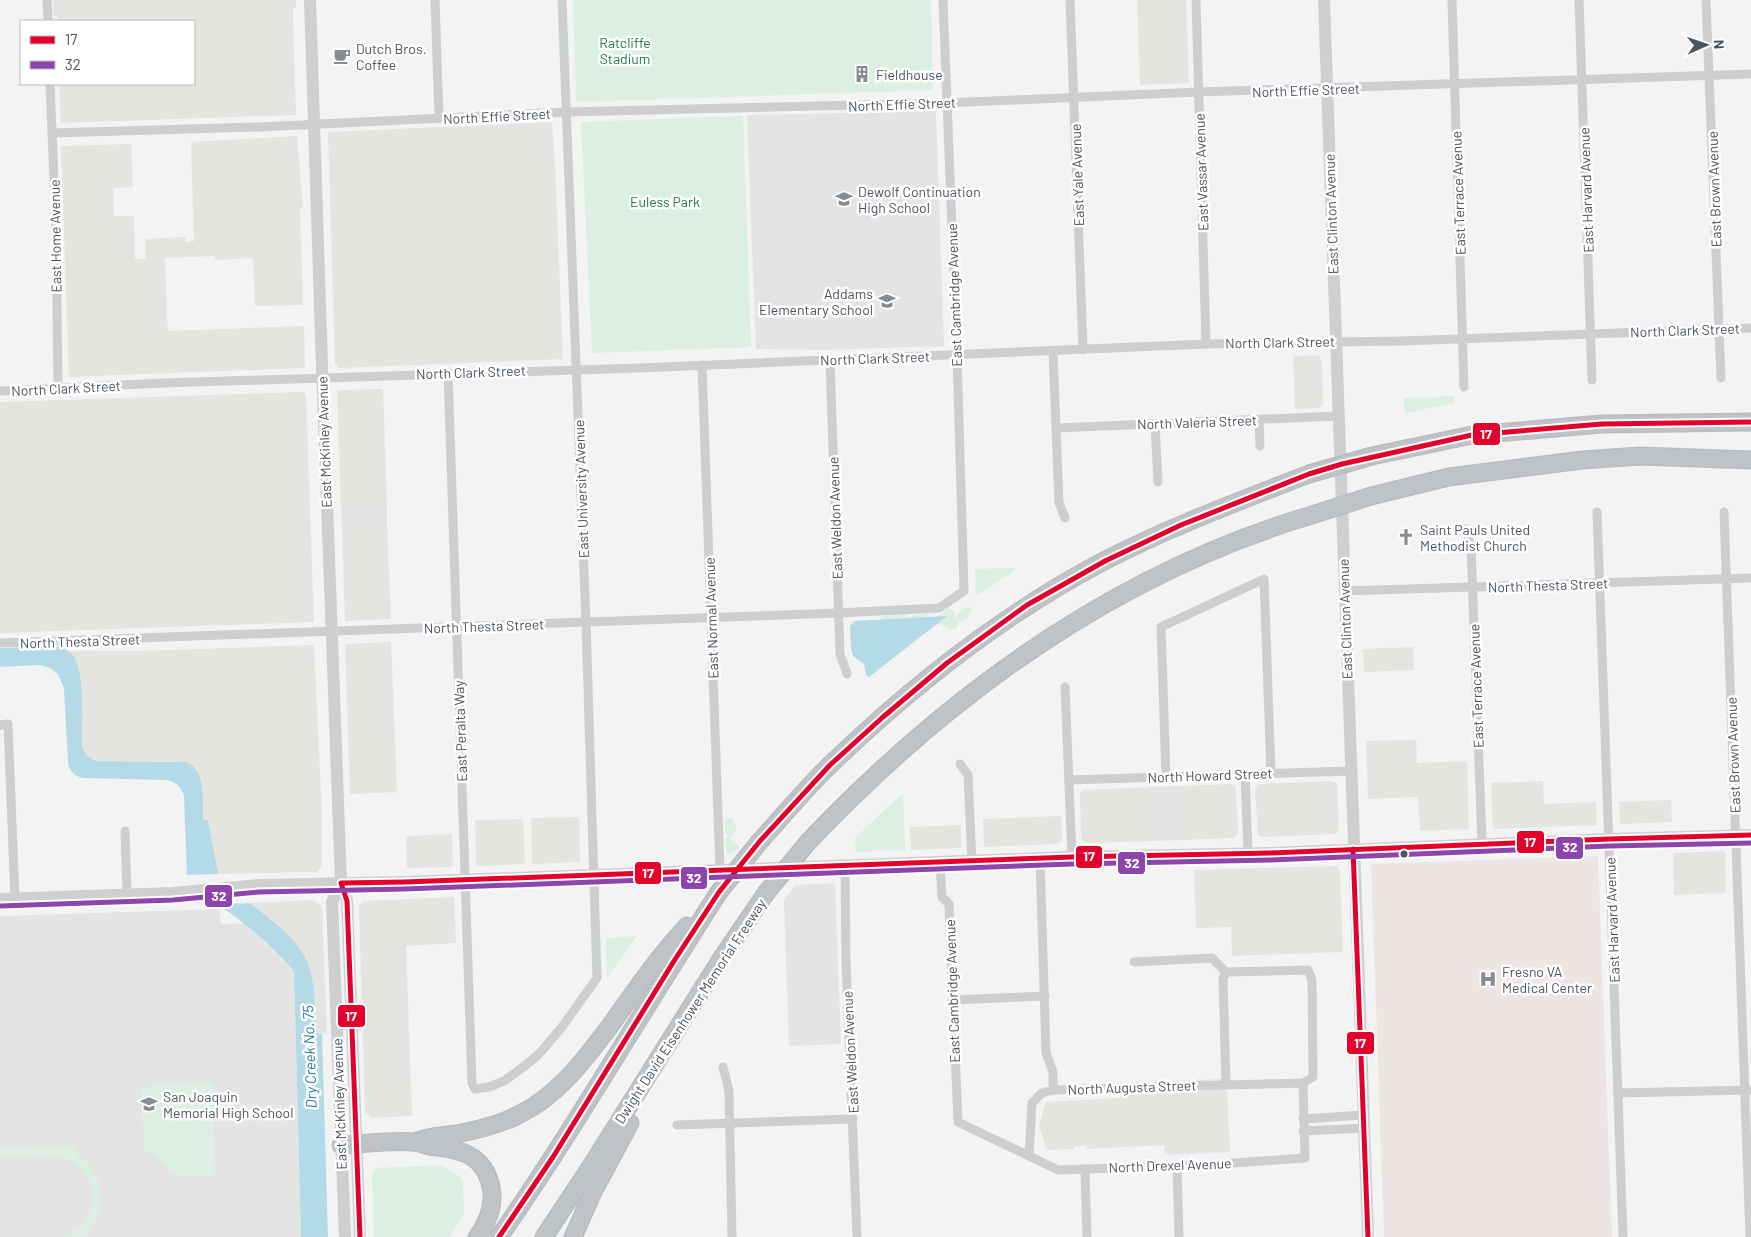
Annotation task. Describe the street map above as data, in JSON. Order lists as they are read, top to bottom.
{
  "streets": {
    "highway": ["Dwight David Eisenhower Memorial Freeway"],
    "main road": ["East Clinton Avenue", "East McKinley Avenue"],
    "street": [
      "North Effie Street",
      "East Vassar Avenue",
      "East Yale Avenue",
      "East Brown Avenue",
      "East Harvard Avenue",
      "East Terrace Avenue",
      "East Home Avenue",
      "East Cambridge Avenue",
      "North Clark Street",
      "North Valeria Street",
      "East University Avenue",
      "East Weldon Avenue",
      "North Thesta Street",
      "East Normal Avenue",
      "East Peralta Way",
      "North Howard Street",
      "North Augusta Street",
      "North Drexel Avenue"
    ]
  },
  "crossings": [
    ["North Effie Street", "East Vassar Avenue"],
    ["North Effie Street", "East Yale Avenue"],
    ["North Effie Street", "East Brown Avenue"],
    ["North Effie Street", "East Harvard Avenue"],
    ["North Effie Street", "East Terrace Avenue"],
    ["North Effie Street", "East Clinton Avenue"],
    ["North Effie Street", "East Home Avenue"],
    ["North Effie Street", "East Cambridge Avenue"],
    ["North Effie Street", "East McKinley Avenue"],
    ["North Effie Street", "East University Avenue"],
    ["East Vassar Avenue", "North Clark Street"],
    ["East Yale Avenue", "North Clark Street"],
    ["East Brown Avenue", "North Clark Street"],
    ["East Brown Avenue", "North Thesta Street"],
    ["East Harvard Avenue", "North Clark Street"],
    ["East Harvard Avenue", "North Thesta Street"],
    ["East Terrace Avenue", "North Clark Street"],
    ["East Terrace Avenue", "North Thesta Street"],
    ["East Clinton Avenue", "North Clark Street"],
    ["East Clinton Avenue", "North Valeria Street"],
    ["East Clinton Avenue", "North Thesta Street"],
    ["East Clinton Avenue", "North Howard Street"],
    ["East Home Avenue", "North Clark Street"],
    ["East Cambridge Avenue", "North Clark Street"],
    ["East Cambridge Avenue", "North Thesta Street"],
    ["East Cambridge Avenue", "North Drexel Avenue"],
    ["North Clark Street", "East McKinley Avenue"],
    ["North Clark Street", "East University Avenue"],
    ["North Clark Street", "East Weldon Avenue"],
    ["North Clark Street", "East Normal Avenue"],
    ["North Clark Street", "East Peralta Way"],
    ["East McKinley Avenue", "North Thesta Street"],
    ["East University Avenue", "North Thesta Street"],
    ["East University Avenue", "East Peralta Way"],
    ["East Weldon Avenue", "North Thesta Street"],
    ["North Thesta Street", "East Normal Avenue"],
    ["North Thesta Street", "East Peralta Way"]
  ],
  "water": ["Dry Creek No. 75"],
  "parks": ["Ratcliffe Stadium", "Euless Park"],
  "places": {
    "cafe": ["Dutch Bros. Coffee"],
    "building": ["Fieldhouse"],
    "school or university": ["Dewolf Continuation High School", "Addams Elementary School", "San Joaquin Memorial High School"],
    "church": ["Saint Pauls United Methodist Church"],
    "hospital": ["Fresno VA Medical Center"]
  },
  "lines": ["transit line 17", "transit line 32"],
  "legend": ["17", "32"],
  "north": "right"
}
